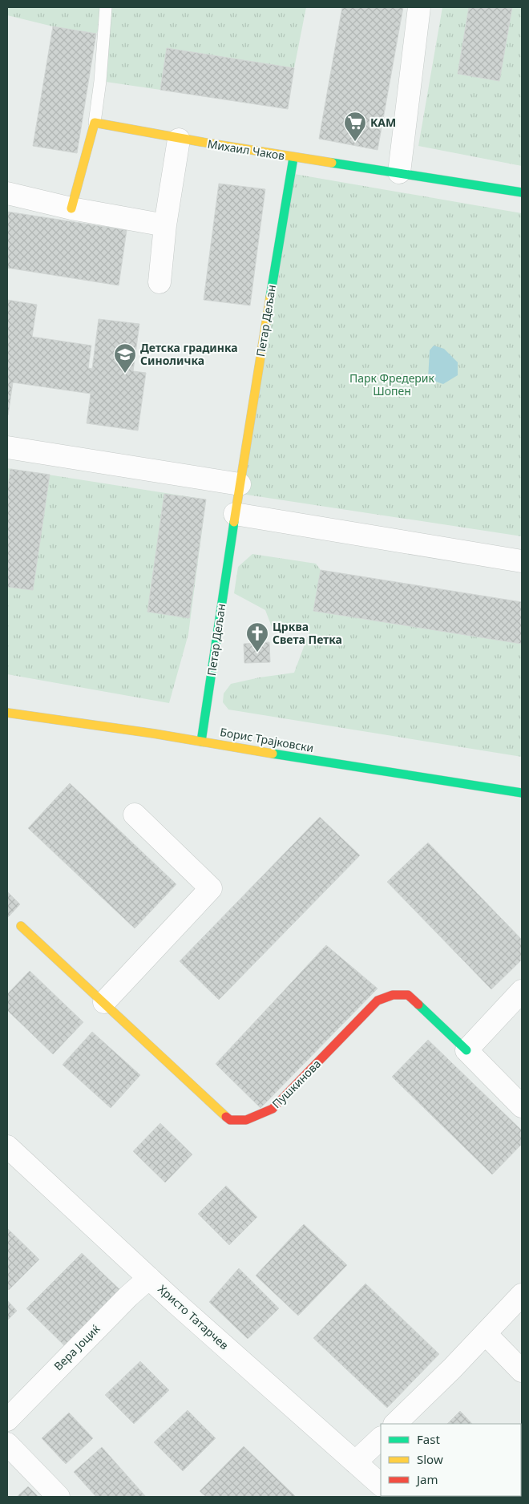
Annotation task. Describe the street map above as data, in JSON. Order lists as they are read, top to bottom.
{
  "streets": {
    "street": [
      "Михаил Чаков",
      "Петар Дељан",
      "Борис Трајковски",
      "Пушкинова",
      "Христо Татарчев",
      "Вера Јоциќ"
    ]
  },
  "crossings": [
    ["Михаил Чаков", "Петар Дељан"],
    ["Петар Дељан", "Борис Трајковски"],
    ["Христо Татарчев", "Вера Јоциќ"]
  ],
  "parks": ["Парк Фредерик Шопен"],
  "places": {
    "supermarket": ["KAM"],
    "school or university": ["Детска градинка Синоличка"],
    "church": ["Црква Света Петка"]
  },
  "legend": ["Fast", "Slow", "Jam"]
}
